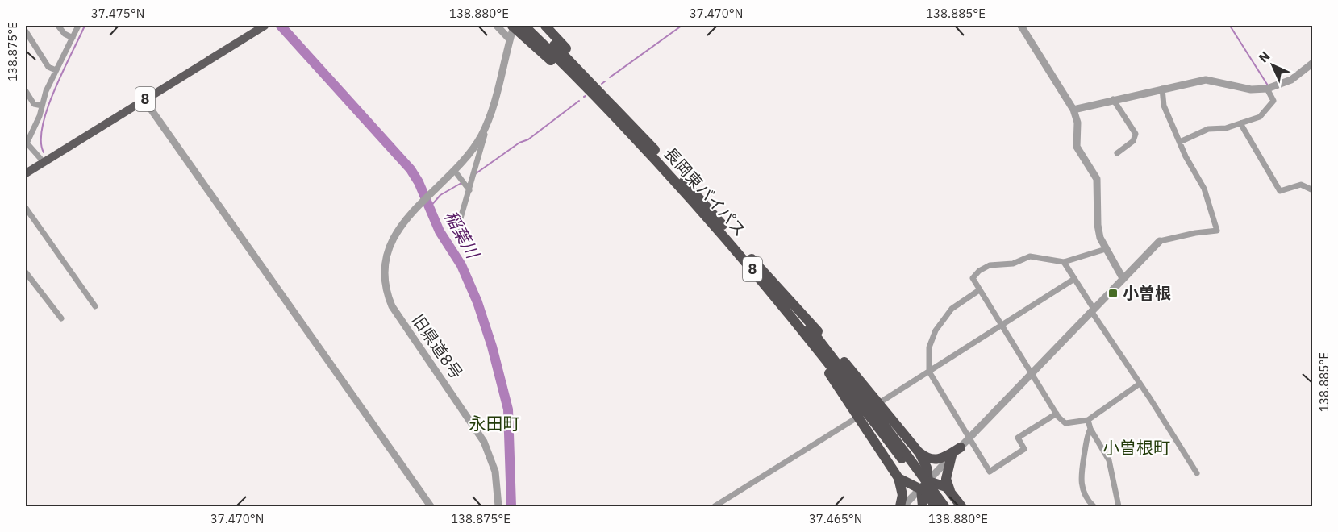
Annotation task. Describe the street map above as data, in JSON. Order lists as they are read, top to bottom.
{
  "streets": {
    "highway": ["8", "長岡東バイパス"],
    "street": ["旧県道8号"]
  },
  "crossings": [
    ["8", "長岡東バイパス"]
  ],
  "districts": ["永田町", "小曽根町"],
  "water": ["稲葉川"],
  "places": {
    "transit": ["小曽根"]
  },
  "north": "top left",
  "coordinates": [
    "37.475°N",
    "138.880°E",
    "37.470°N",
    "138.885°E",
    "138.875°E",
    "37.465°N"
  ]
}
